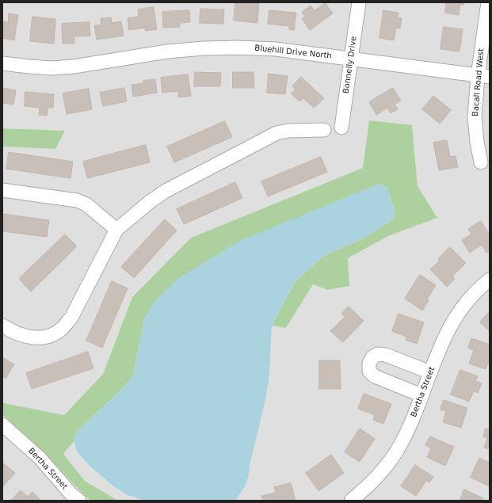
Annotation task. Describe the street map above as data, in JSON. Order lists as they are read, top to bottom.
{
  "streets": {
    "street": [
      "Bluehill Drive North",
      "Bonnelly Drive",
      "Bacall Road West",
      "Bertha Street"
    ]
  },
  "crossings": [
    ["Bluehill Drive North", "Bonnelly Drive"],
    ["Bluehill Drive North", "Bacall Road West"]
  ]
}
